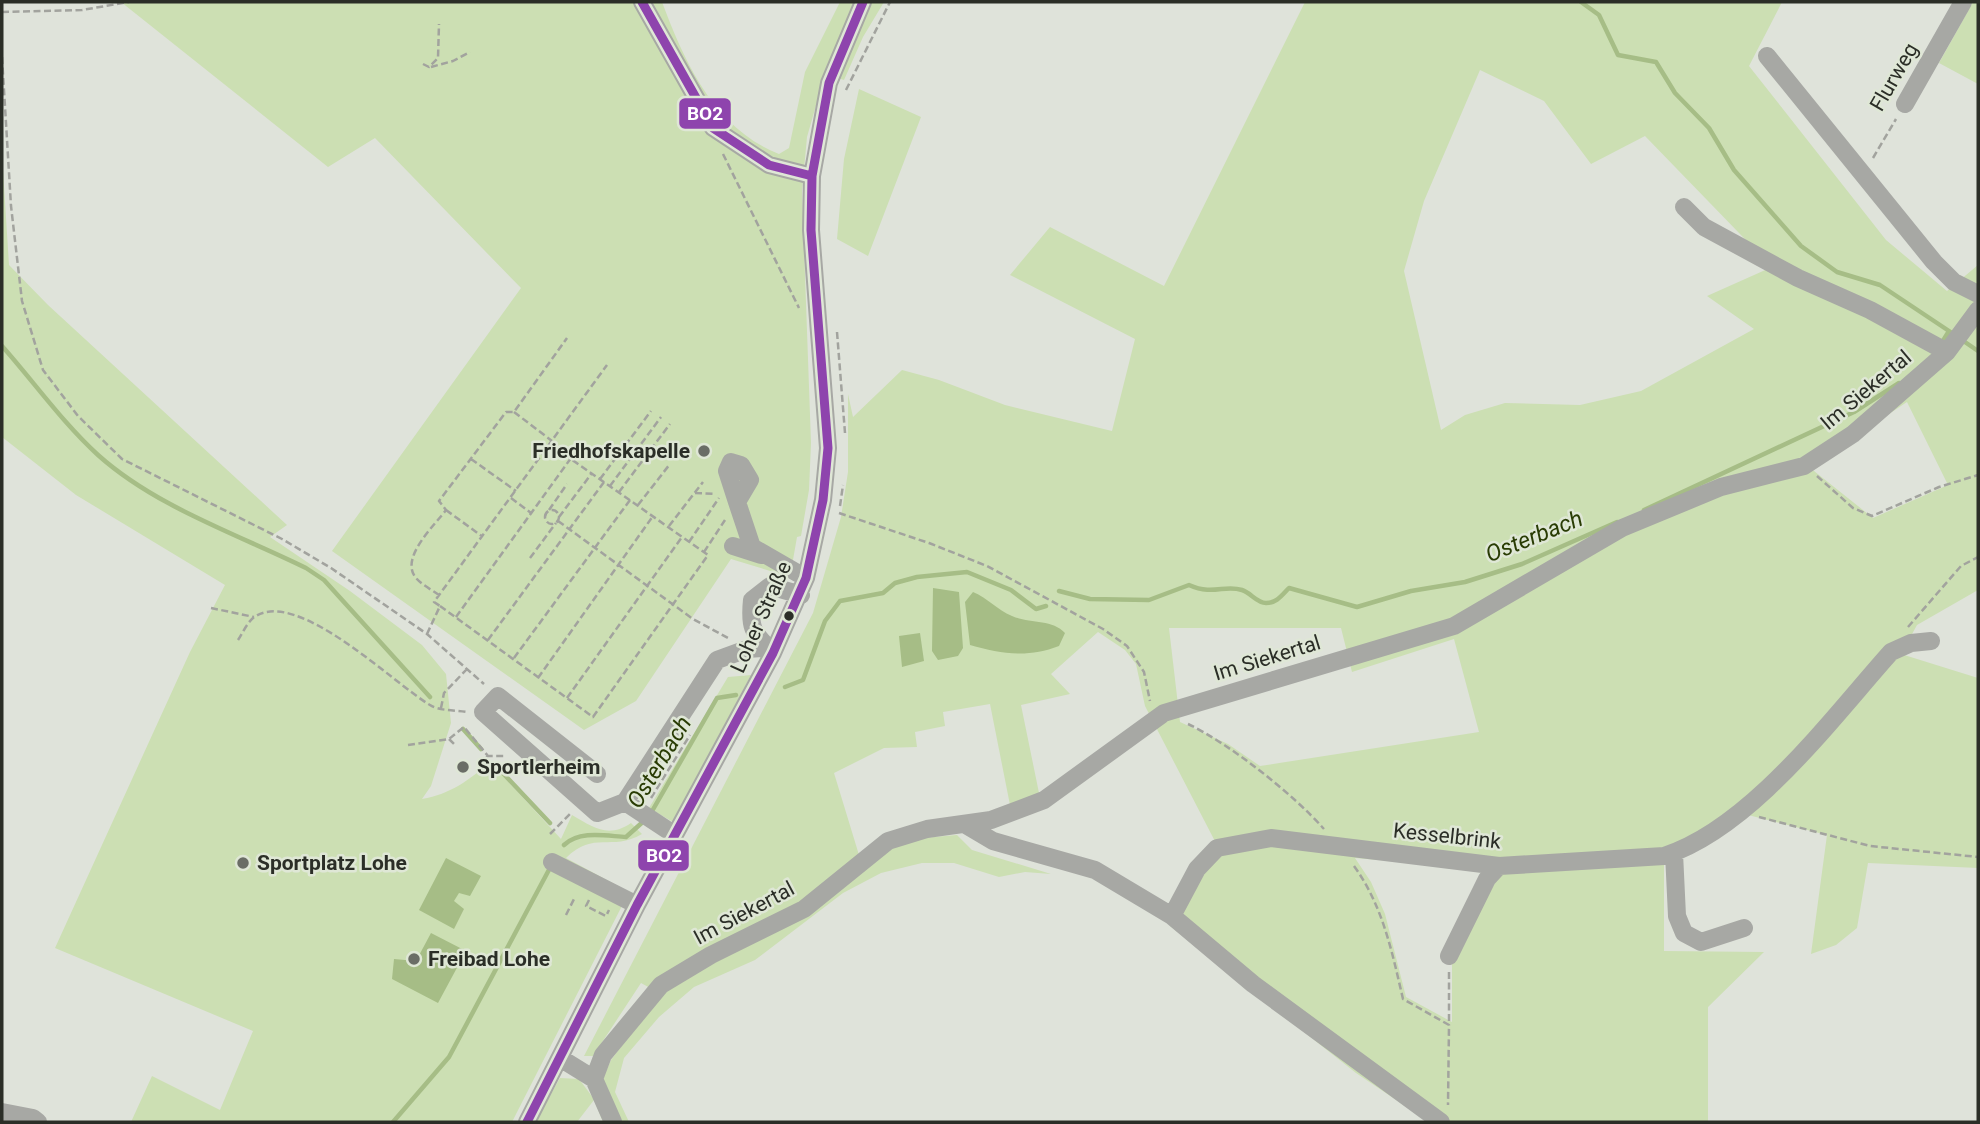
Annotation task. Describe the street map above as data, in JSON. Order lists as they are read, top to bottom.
{
  "streets": {
    "street": [
      "Flurweg",
      "Im Siekertal",
      "Loher Straße",
      "Kesselbrink"
    ]
  },
  "water": ["Osterbach"],
  "places": [
    "Friedhofskapelle",
    "Sportlerheim",
    "Sportplatz Lohe",
    "Freibad Lohe"
  ],
  "lines": ["transit line BO2"]
}
